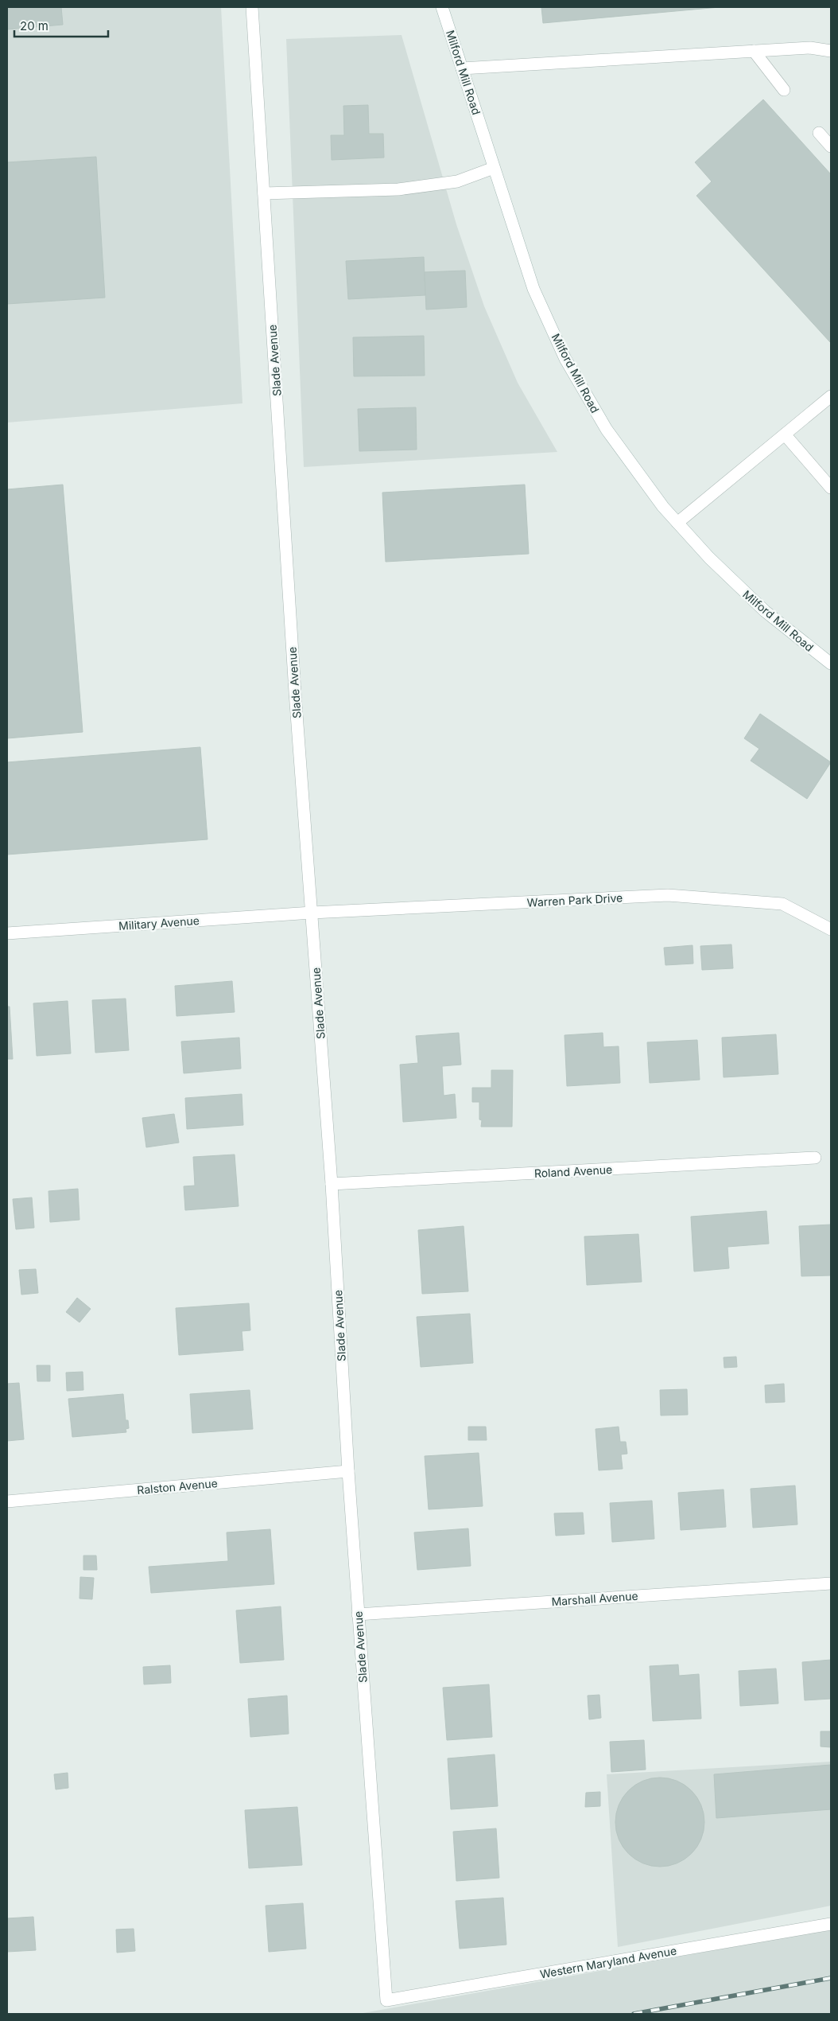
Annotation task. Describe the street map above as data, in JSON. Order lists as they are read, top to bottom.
{
  "streets": {
    "street": [
      "Milford Mill Road",
      "Slade Avenue",
      "Warren Park Drive",
      "Military Avenue",
      "Roland Avenue",
      "Ralston Avenue",
      "Marshall Avenue",
      "Western Maryland Avenue"
    ]
  },
  "crossings": [
    ["Slade Avenue", "Warren Park Drive"],
    ["Slade Avenue", "Military Avenue"],
    ["Slade Avenue", "Roland Avenue"],
    ["Slade Avenue", "Ralston Avenue"],
    ["Slade Avenue", "Marshall Avenue"],
    ["Slade Avenue", "Western Maryland Avenue"],
    ["Warren Park Drive", "Military Avenue"]
  ],
  "scale_bar": "20 m"
}
